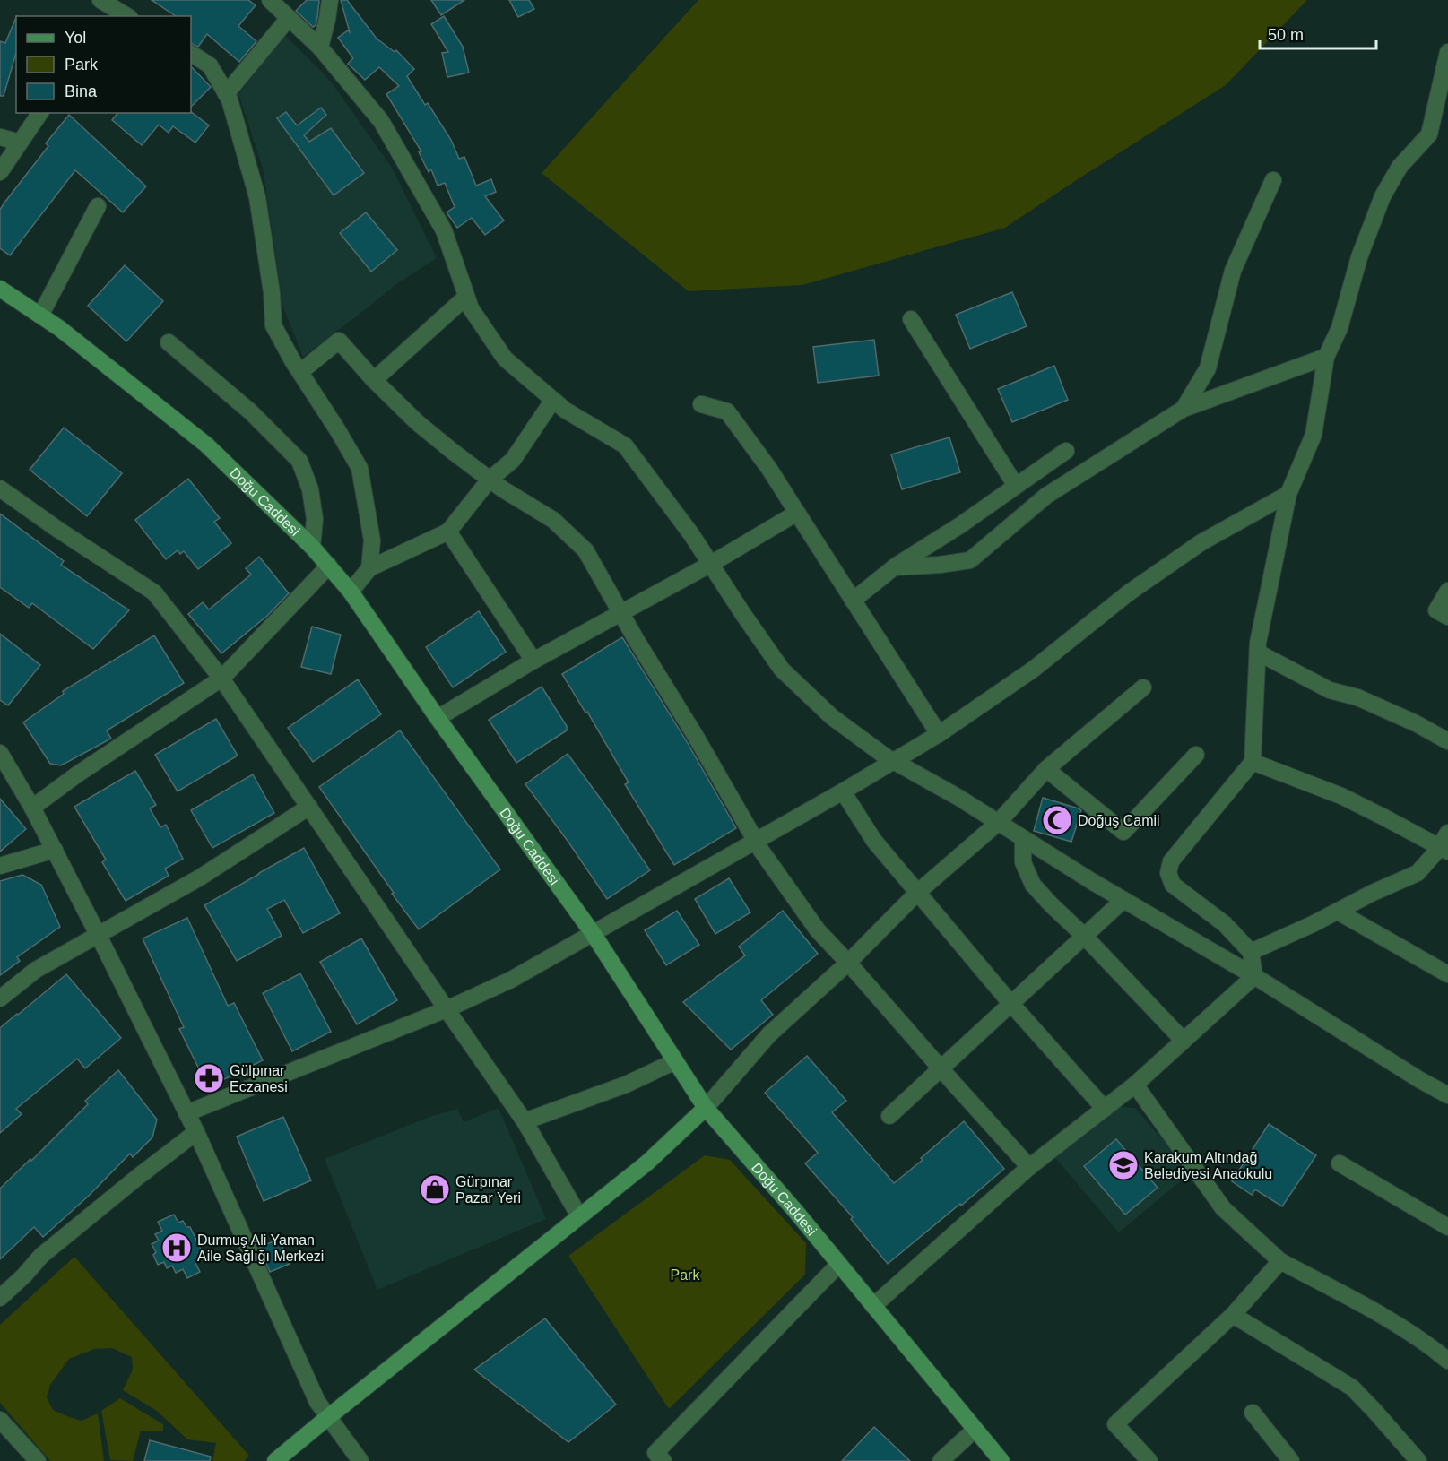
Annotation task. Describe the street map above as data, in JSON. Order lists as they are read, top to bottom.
{
  "streets": {
    "street": ["Doğu Caddesi"]
  },
  "parks": ["Park"],
  "places": {
    "mosque": ["Doğuş Camii"],
    "pharmacy": ["Gülpınar Eczanesi"],
    "school or university": ["Karakum Altındağ Belediyesi Anaokulu"],
    "shop": ["Gürpınar Pazar Yeri"],
    "hospital": ["Durmuş Ali Yaman Aile Sağlığı Merkezi"]
  },
  "legend": ["Yol", "Park", "Bina"],
  "scale_bar": "50 m"
}
